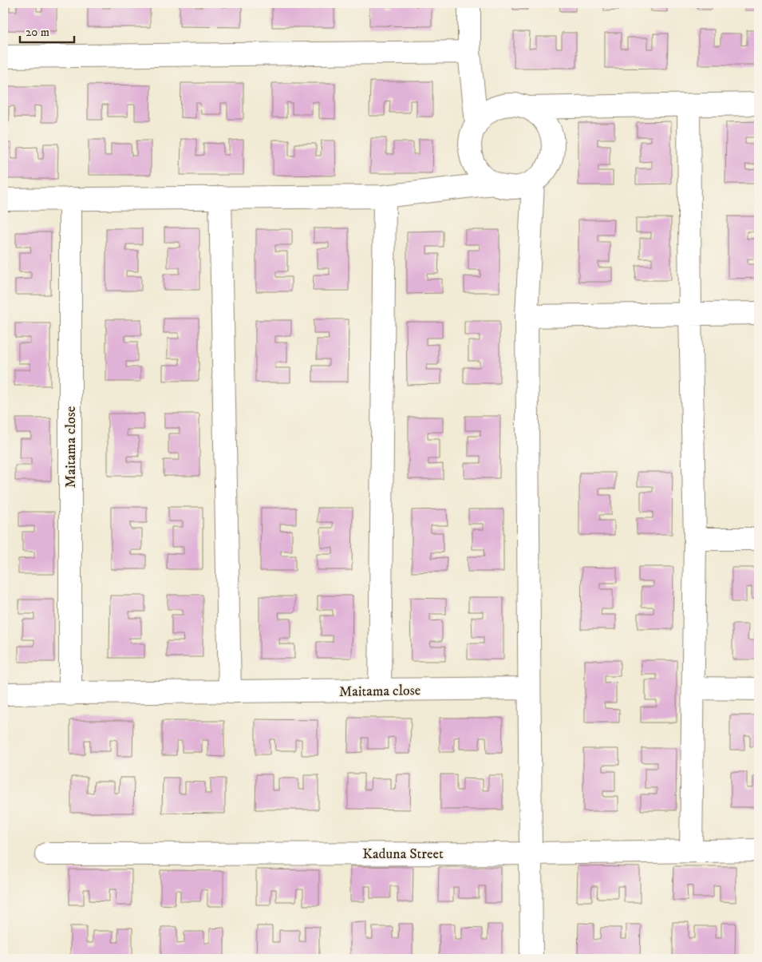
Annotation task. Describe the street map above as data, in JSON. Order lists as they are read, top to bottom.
{
  "streets": {
    "street": ["Maitama close", "Kaduna Street"]
  },
  "scale_bar": "20 m"
}
